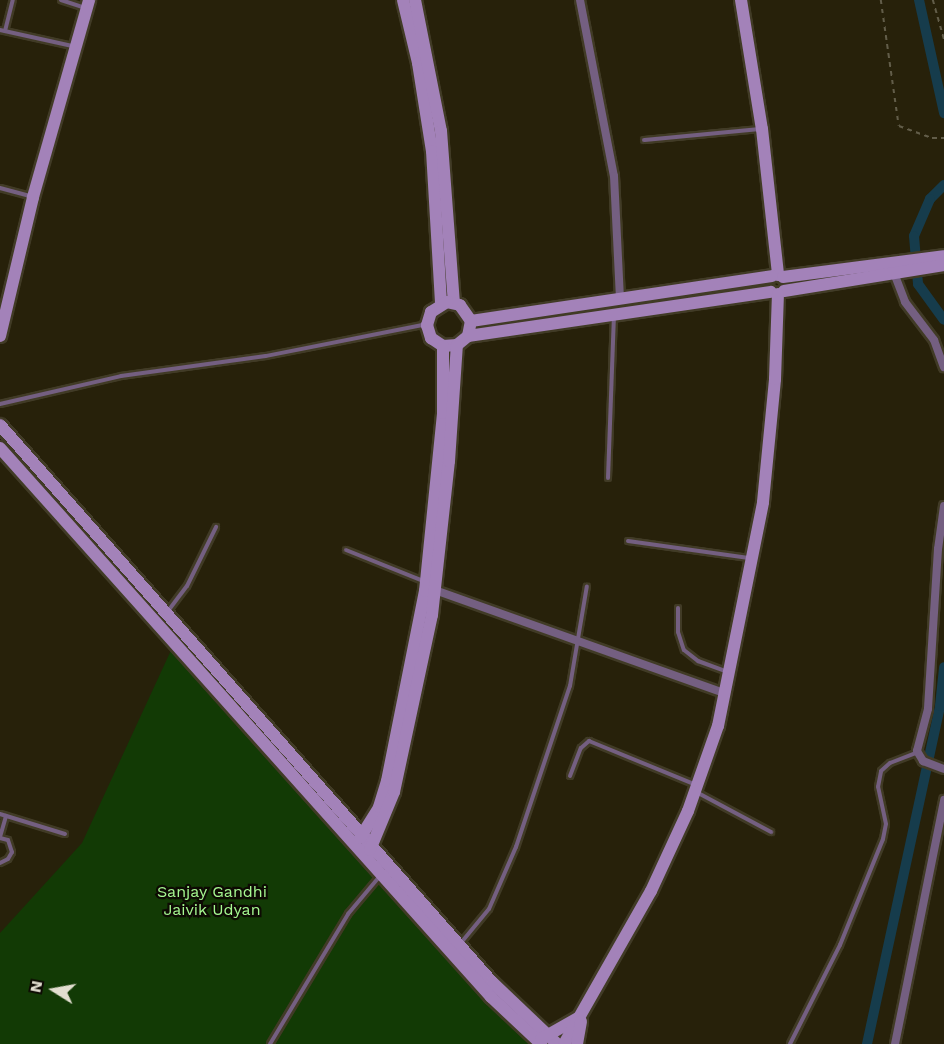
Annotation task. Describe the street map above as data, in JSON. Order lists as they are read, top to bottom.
{
  "parks": ["Sanjay Gandhi Jaivik Udyan"],
  "north": "left"
}
